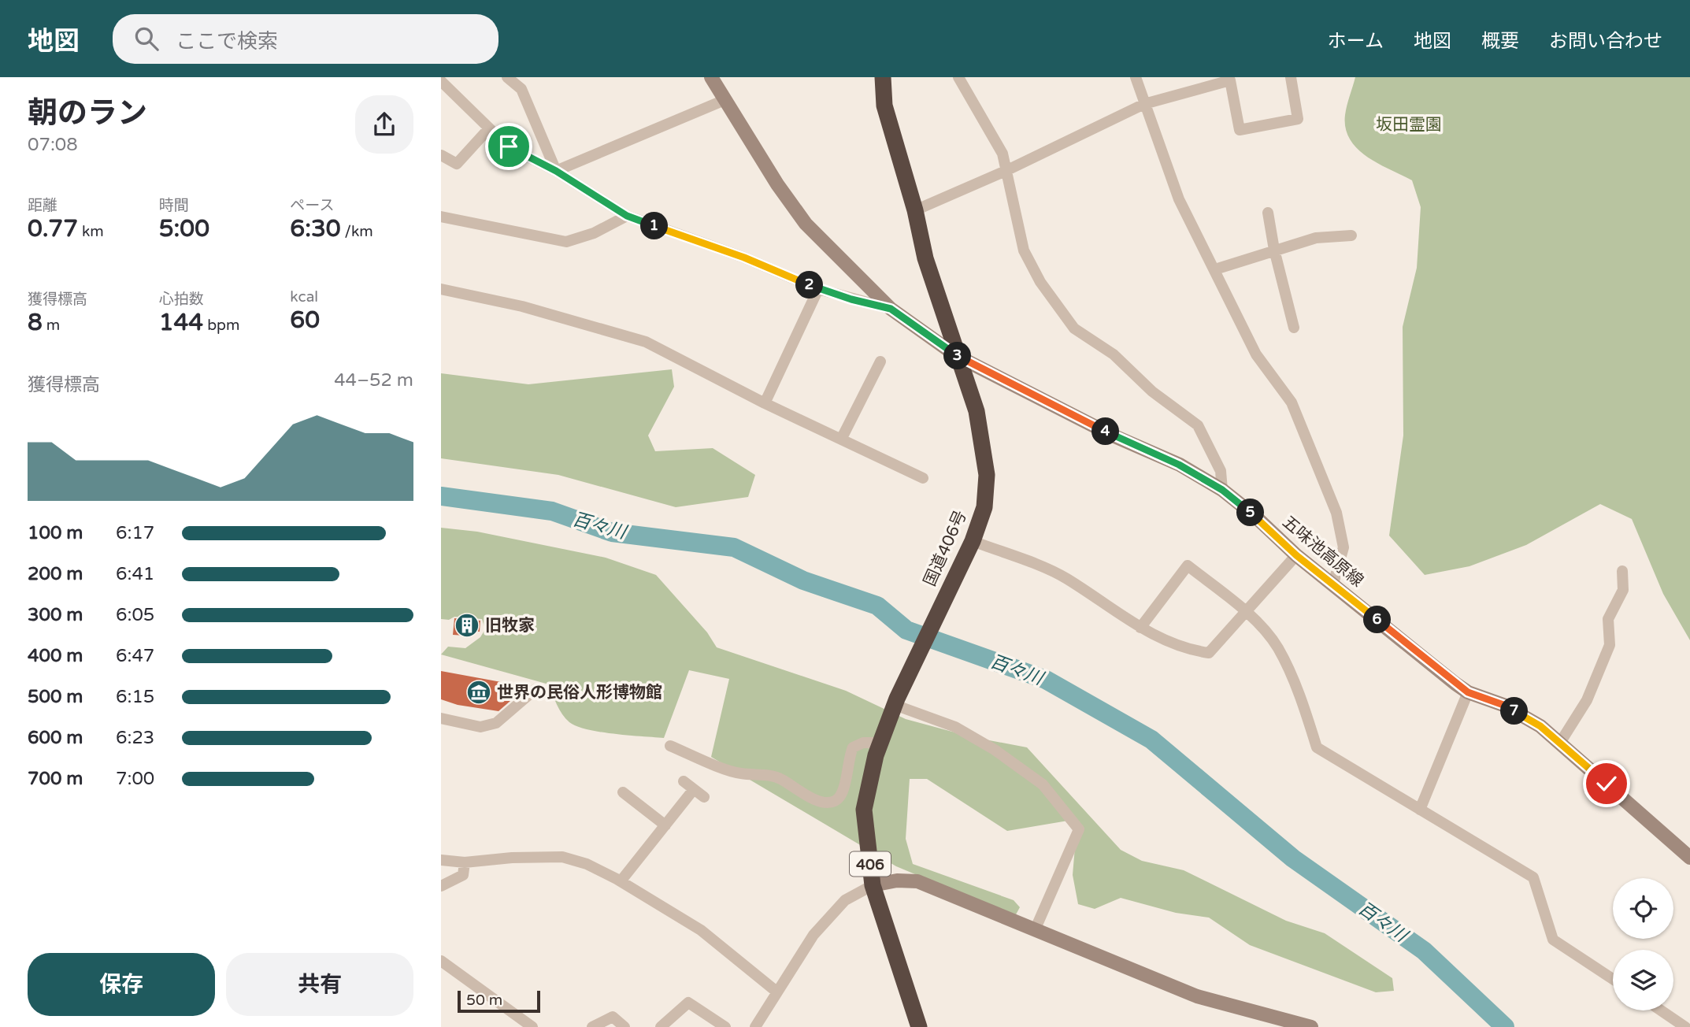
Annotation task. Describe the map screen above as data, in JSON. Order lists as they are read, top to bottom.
{
  "streets": {
    "highway": ["国道406号", "406"],
    "main road": ["五味池高原線"]
  },
  "crossings": [
    ["国道406号", "五味池高原線"]
  ],
  "water": ["百々川"],
  "parks": ["坂田霊園"],
  "places": {
    "building": ["旧牧家"],
    "museum": ["世界の民俗人形博物館"]
  },
  "scale_bar": "50 m",
  "page": {
    "header": "地図",
    "search": "ここで検索",
    "nav": [
      "ホーム",
      "地図",
      "概要",
      "お問い合わせ"
    ],
    "heading": ["朝のラン", "07:08"],
    "stats": [
      ["距離", "0.77 km"],
      ["時間", "5:00"],
      ["ペース", "6:30 /km"],
      ["獲得標高", "8 m"],
      ["心拍数", "144 bpm"],
      ["kcal", "60"]
    ],
    "pins": [
      "1",
      "2",
      "3",
      "4",
      "5",
      "6",
      "7"
    ],
    "chart": ["獲得標高", "44–52 m"],
    "list": [
      {
        "name": "100 m",
        "note": "6:17"
      },
      {
        "name": "200 m",
        "note": "6:41"
      },
      {
        "name": "300 m",
        "note": "6:05"
      },
      {
        "name": "400 m",
        "note": "6:47"
      },
      {
        "name": "500 m",
        "note": "6:15"
      },
      {
        "name": "600 m",
        "note": "6:23"
      },
      {
        "name": "700 m",
        "note": "7:00"
      }
    ],
    "buttons": ["保存", "共有"],
    "scale": "50 m"
  }
}
